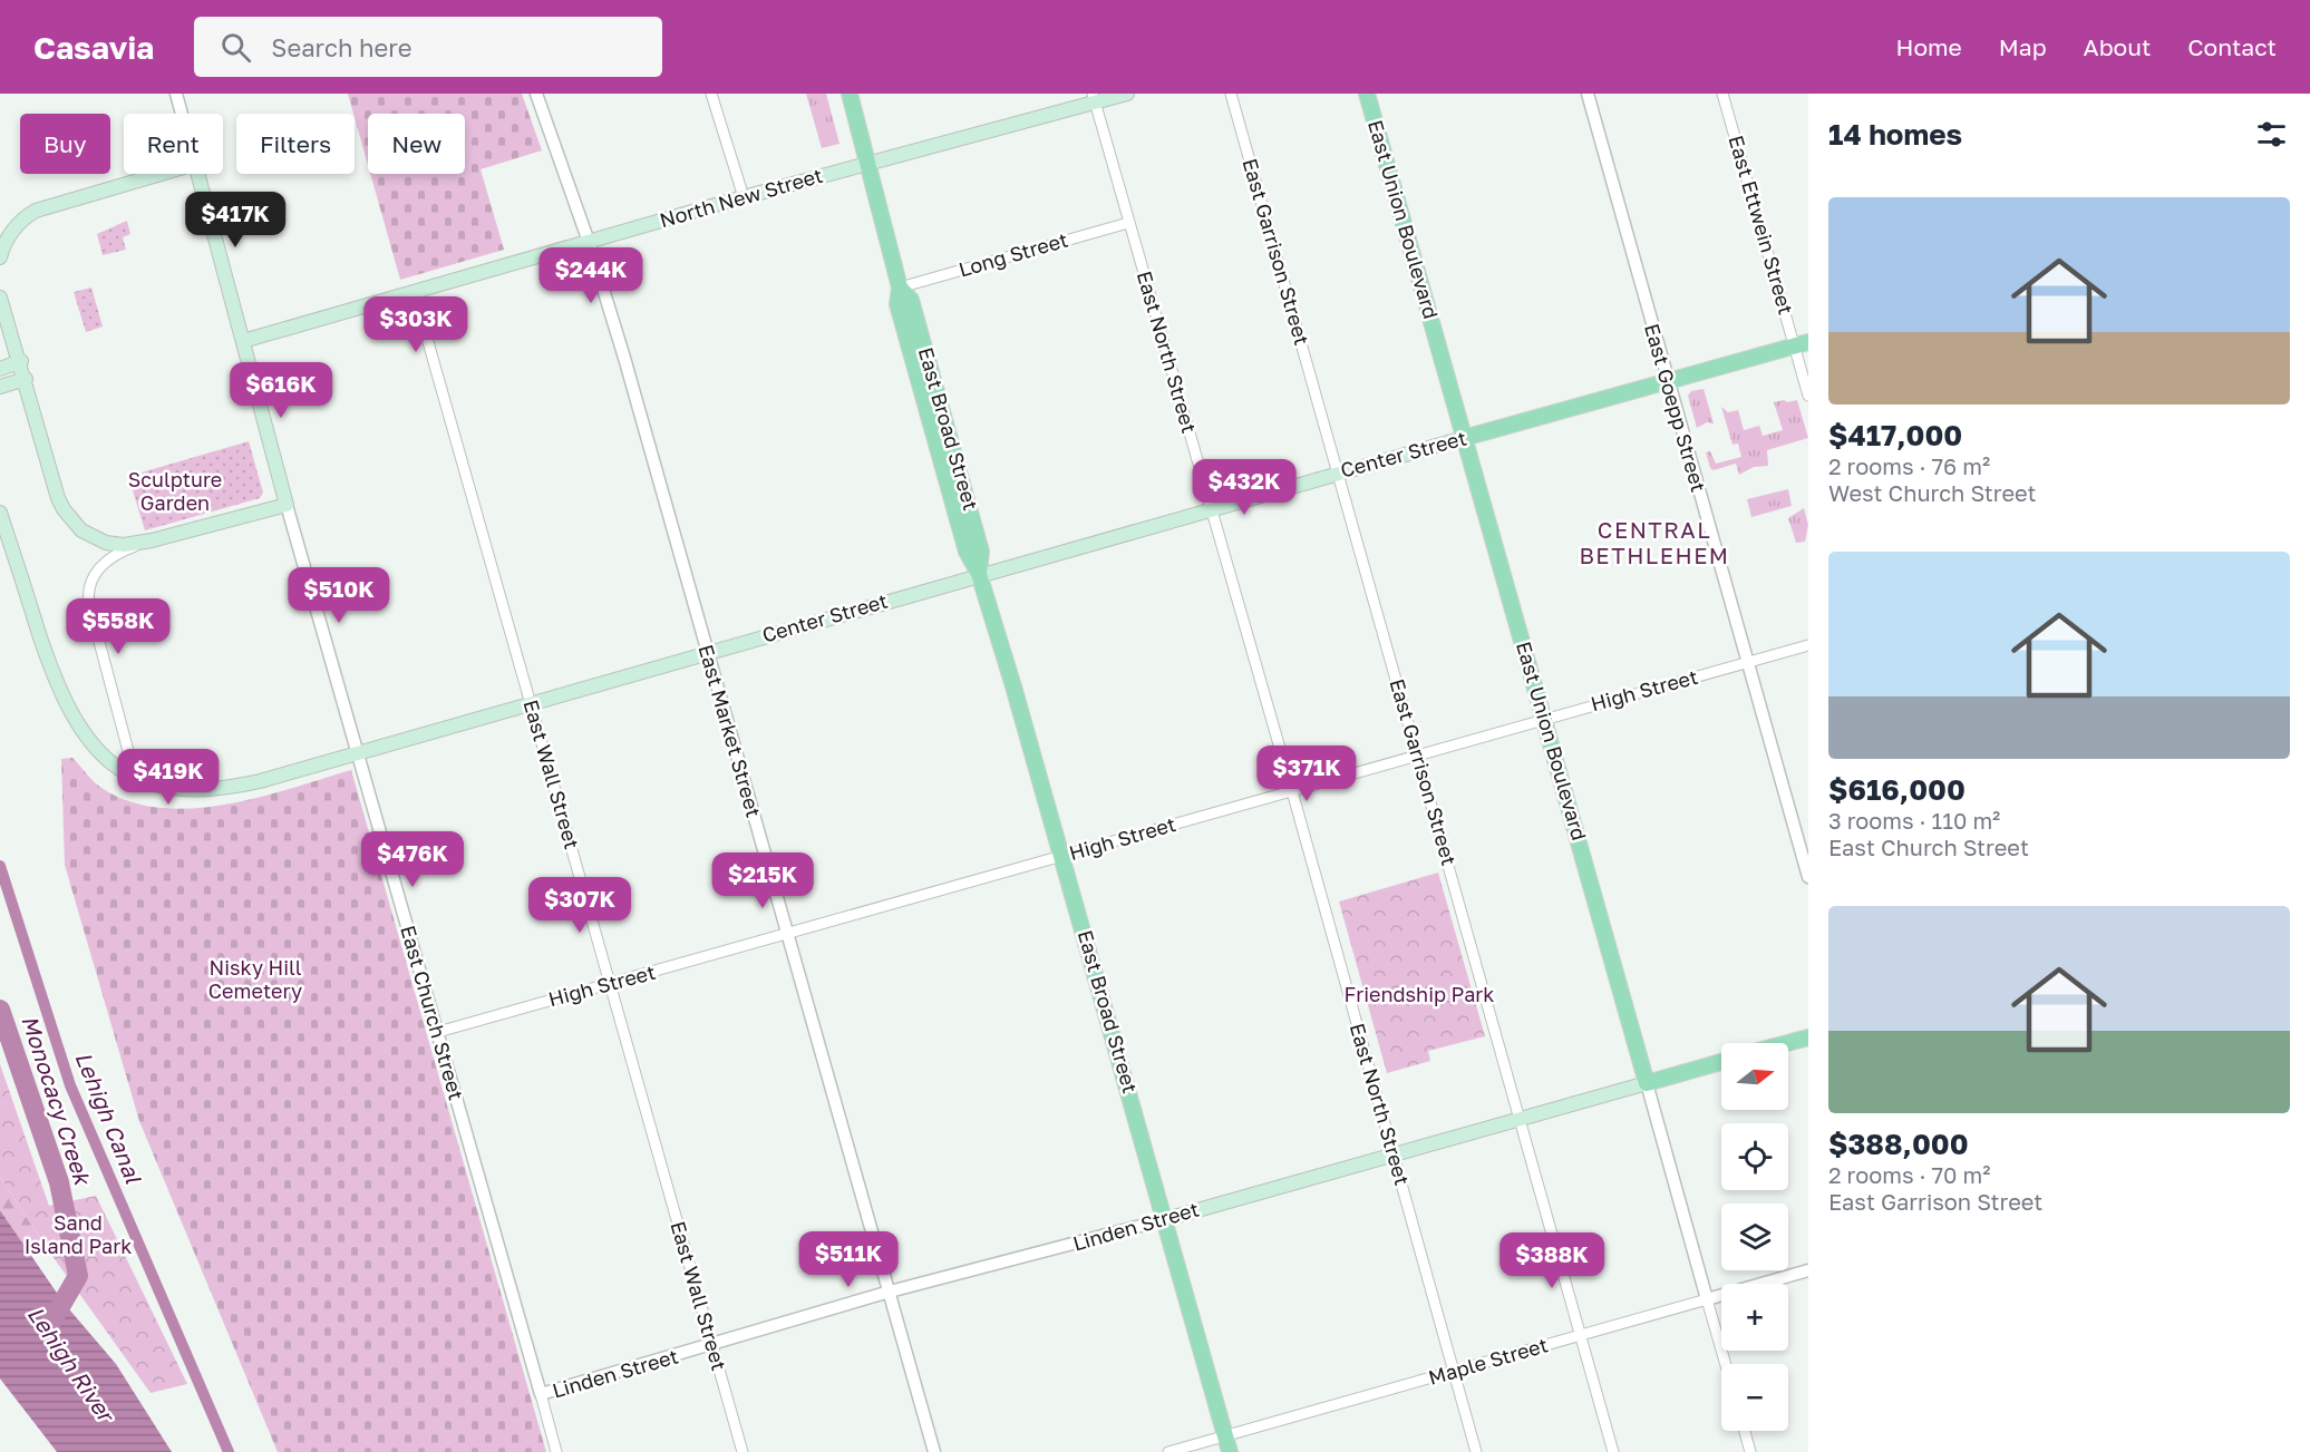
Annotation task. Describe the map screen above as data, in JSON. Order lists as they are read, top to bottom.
{
  "streets": {
    "main road": [
      "North New Street",
      "East Union Boulevard",
      "East Broad Street",
      "Center Street",
      "East Church Street",
      "Linden Street"
    ],
    "street": [
      "East Ettwein Street",
      "East Garrison Street",
      "Long Street",
      "East North Street",
      "East Goepp Street",
      "High Street",
      "East Market Street",
      "East Wall Street",
      "Maple Street"
    ]
  },
  "crossings": [
    ["North New Street", "East North Street"],
    ["North New Street", "East Broad Street"],
    ["North New Street", "East Market Street"],
    ["North New Street", "East Wall Street"],
    ["North New Street", "East Church Street"],
    ["East Union Boulevard", "Center Street"],
    ["East Union Boulevard", "High Street"],
    ["East Union Boulevard", "Linden Street"],
    ["East Union Boulevard", "Maple Street"],
    ["East Ettwein Street", "Center Street"],
    ["East Garrison Street", "Center Street"],
    ["East Garrison Street", "High Street"],
    ["East Garrison Street", "Linden Street"],
    ["East Garrison Street", "Maple Street"],
    ["Long Street", "East North Street"],
    ["Long Street", "East Broad Street"],
    ["East North Street", "Center Street"],
    ["East North Street", "High Street"],
    ["East North Street", "Linden Street"],
    ["East North Street", "Maple Street"],
    ["East Goepp Street", "Center Street"],
    ["East Goepp Street", "High Street"],
    ["East Broad Street", "Center Street"],
    ["East Broad Street", "High Street"],
    ["East Broad Street", "Linden Street"],
    ["East Broad Street", "Maple Street"],
    ["Center Street", "East Market Street"],
    ["Center Street", "East Wall Street"],
    ["Center Street", "East Church Street"],
    ["High Street", "East Market Street"],
    ["High Street", "East Wall Street"],
    ["High Street", "East Church Street"],
    ["East Market Street", "Linden Street"],
    ["East Wall Street", "Linden Street"],
    ["East Church Street", "Linden Street"]
  ],
  "districts": ["CENTRAL BETHLEHEM"],
  "water": ["Monocacy Creek", "Lehigh Canal", "Lehigh River"],
  "parks": [
    "Sculpture Garden",
    "Nisky Hill Cemetery",
    "Friendship Park",
    "Sand Island Park"
  ],
  "north": "right",
  "page": {
    "header": "Casavia",
    "search": "Search here",
    "nav": [
      "Home",
      "Map",
      "About",
      "Contact"
    ],
    "heading": "14 homes",
    "chip": [
      "Buy",
      "Rent",
      "Filters",
      "New"
    ],
    "list": [
      {
        "name": "$417,000",
        "note": "2 rooms · 76 m² · West Church Street"
      },
      {
        "name": "$616,000",
        "note": "3 rooms · 110 m² · East Church Street"
      },
      {
        "name": "$388,000",
        "note": "2 rooms · 70 m² · East Garrison Street"
      }
    ],
    "price": [
      "$417K",
      "$244K",
      "$303K",
      "$616K",
      "$432K",
      "$510K",
      "$558K",
      "$371K",
      "$419K",
      "$476K",
      "$215K",
      "$307K",
      "$511K",
      "$388K"
    ],
    "map_buttons": ["+", "−"]
  }
}
